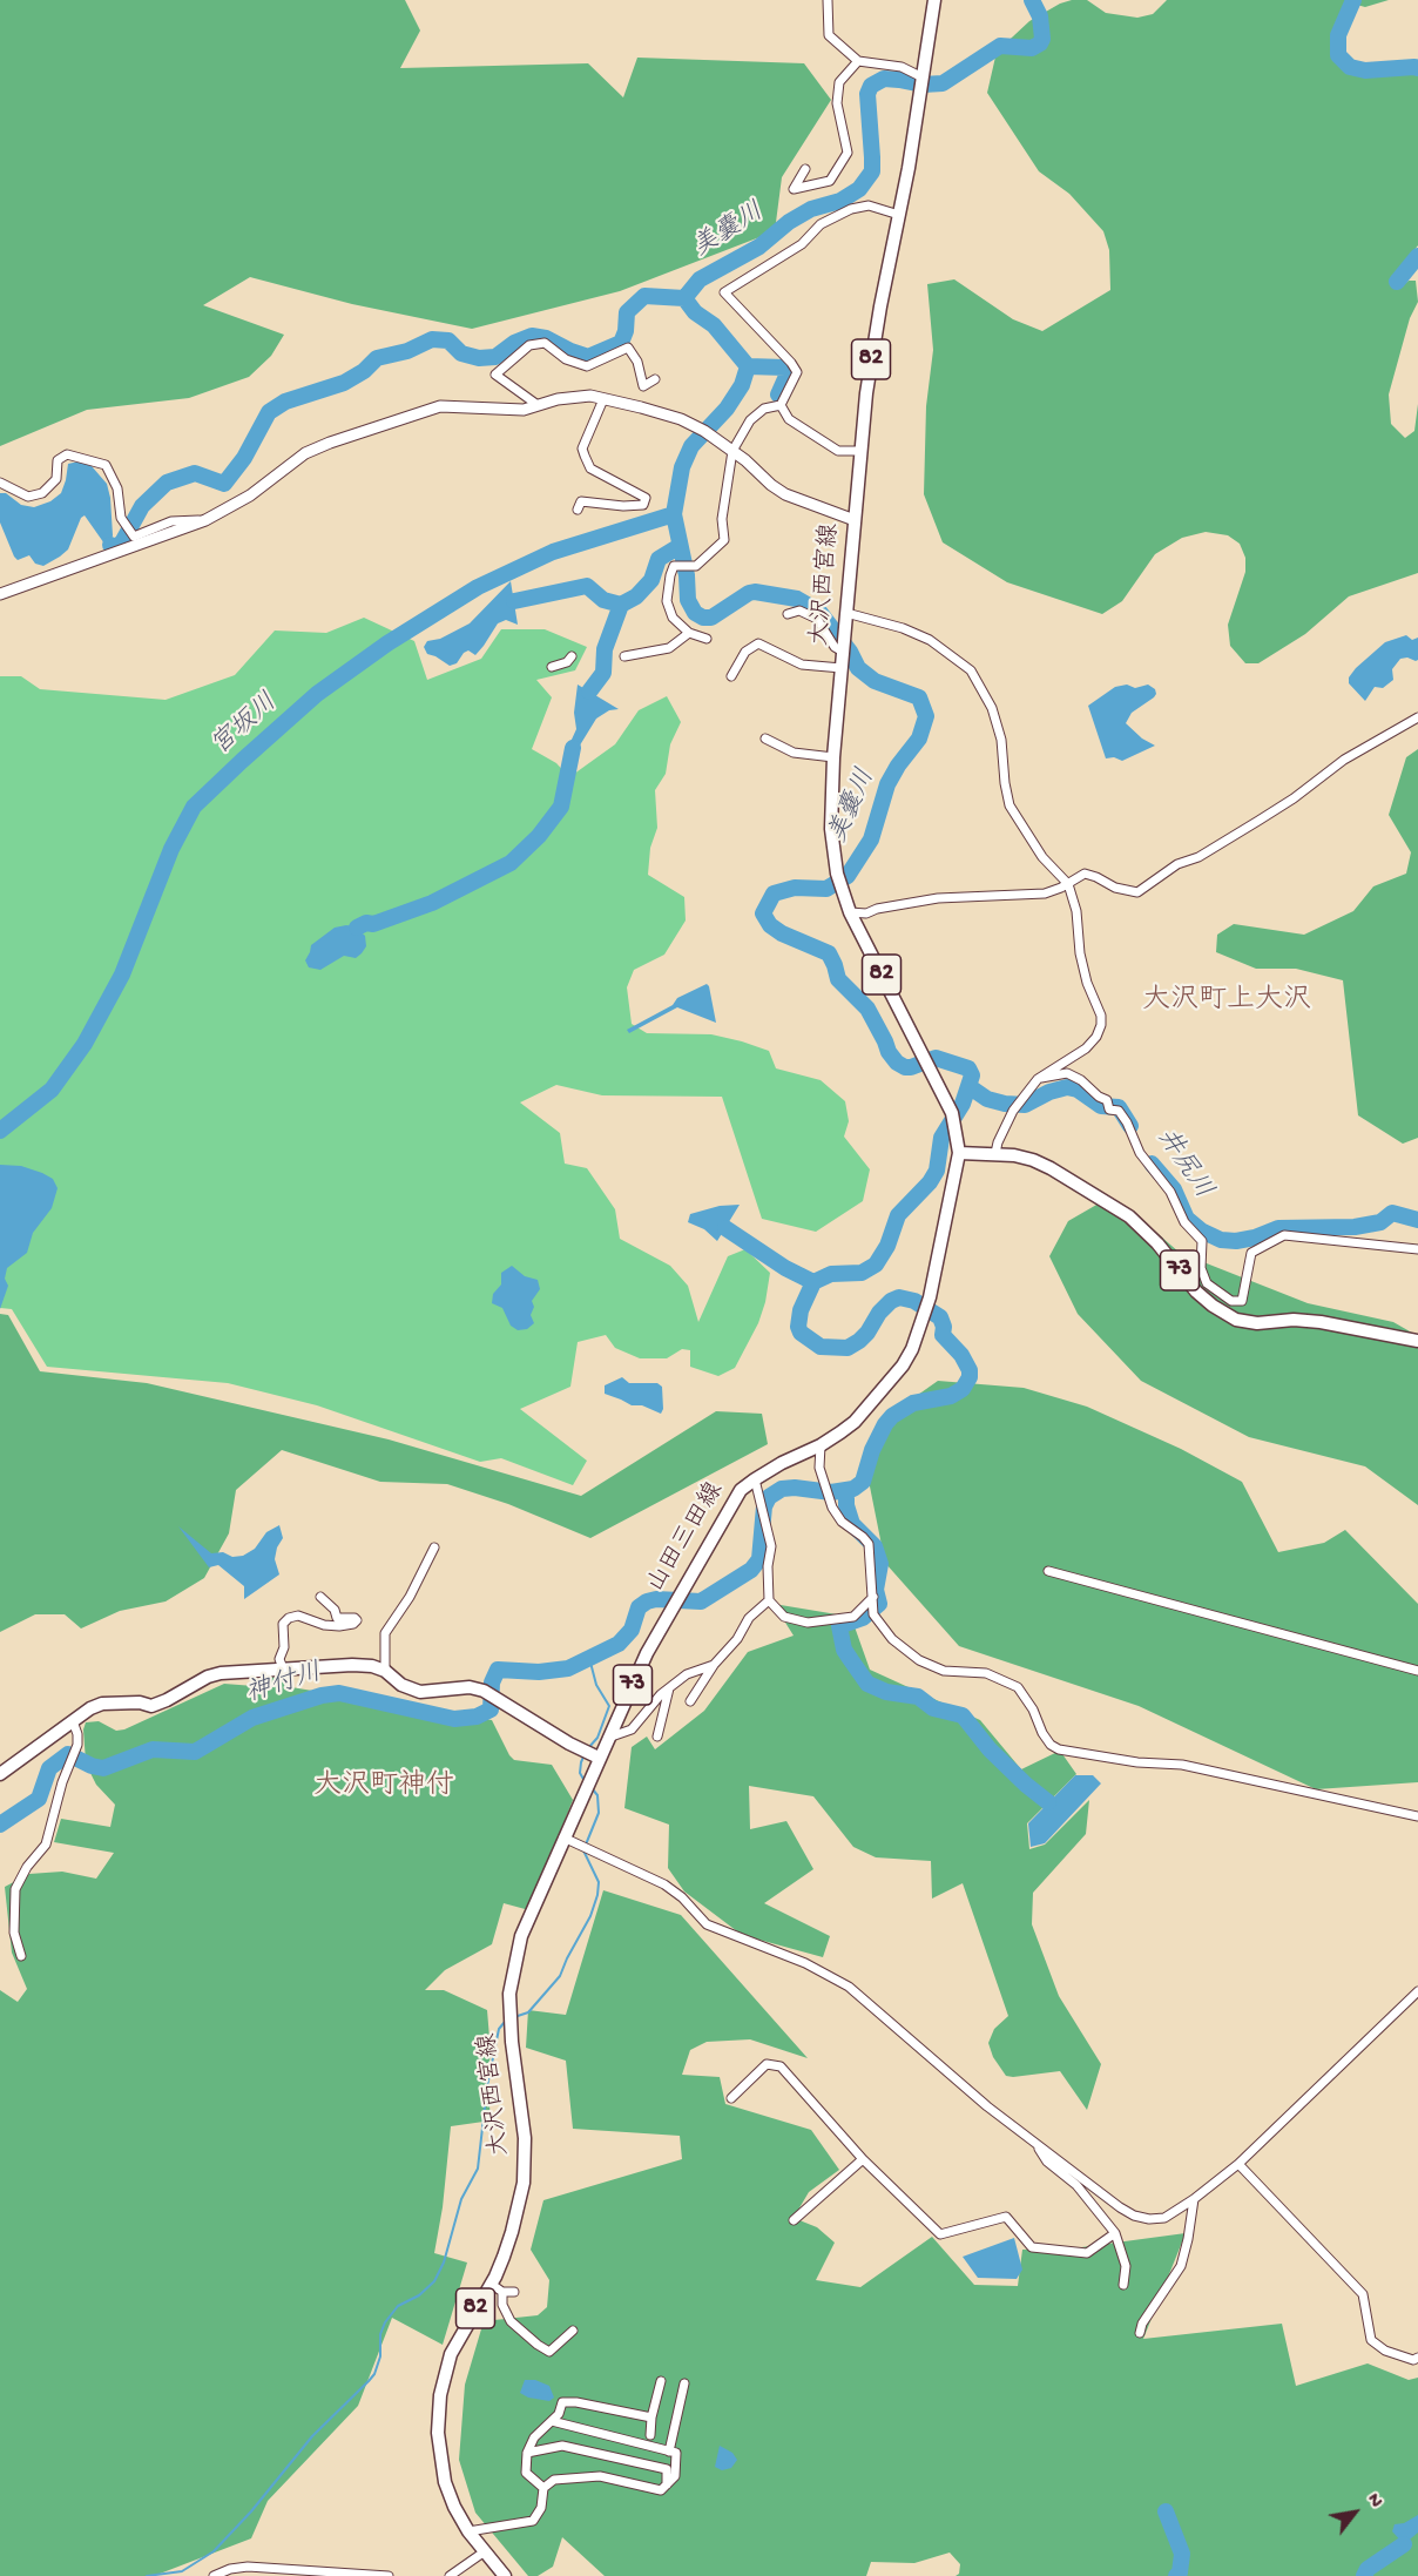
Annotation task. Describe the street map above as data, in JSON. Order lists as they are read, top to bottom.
{
  "streets": {
    "main road": [
      "82",
      "大沢西宮線",
      "73",
      "山田三田線"
    ]
  },
  "crossings": [
    ["大沢西宮線", "73"],
    ["大沢西宮線", "山田三田線"],
    ["73", "山田三田線"]
  ],
  "districts": ["大沢町上大沢", "大沢町神付"],
  "water": [
    "美嚢川",
    "宮坂川",
    "井尻川",
    "神付川"
  ],
  "north": "top right"
}
